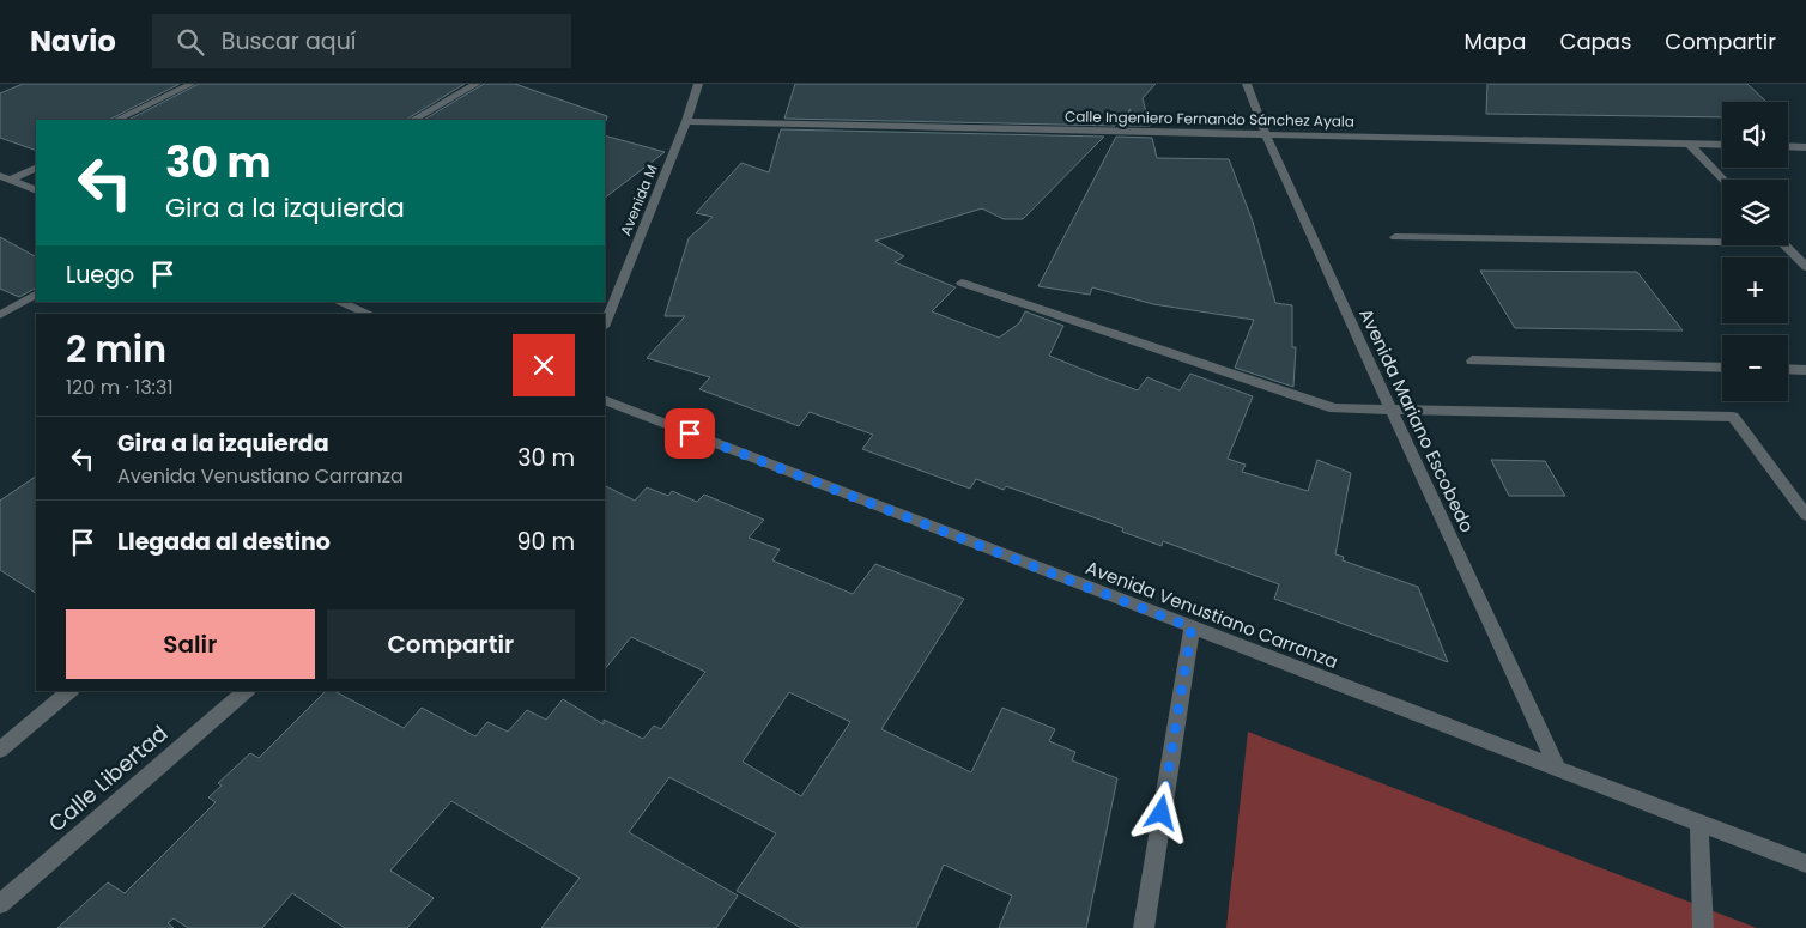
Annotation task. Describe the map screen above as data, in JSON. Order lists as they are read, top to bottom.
{
  "streets": {
    "street": [
      "Calle Ingeniero Fernando Sánchez Ayala",
      "Avenida M",
      "Avenida Mariano Escobedo",
      "Avenida Venustiano Carranza",
      "Calle Libertad"
    ]
  },
  "crossings": [
    ["Calle Ingeniero Fernando Sánchez Ayala", "Avenida M"],
    ["Calle Ingeniero Fernando Sánchez Ayala", "Avenida Mariano Escobedo"],
    ["Avenida Mariano Escobedo", "Avenida Venustiano Carranza"]
  ],
  "page": {
    "header": "Navio",
    "search": "Buscar aquí",
    "nav": ["Mapa", "Capas", "Compartir"],
    "map_buttons": ["+", "−"],
    "turn": ["30 m", "Gira a la izquierda"],
    "then": "Luego",
    "heading": ["2 min", "120 m · 13:31"],
    "list": [
      {
        "name": "Gira a la izquierda",
        "note": "Avenida Venustiano Carranza",
        "value": "30 m"
      },
      {
        "name": "Llegada al destino",
        "value": "90 m"
      }
    ],
    "buttons": ["Salir", "Compartir"]
  }
}
